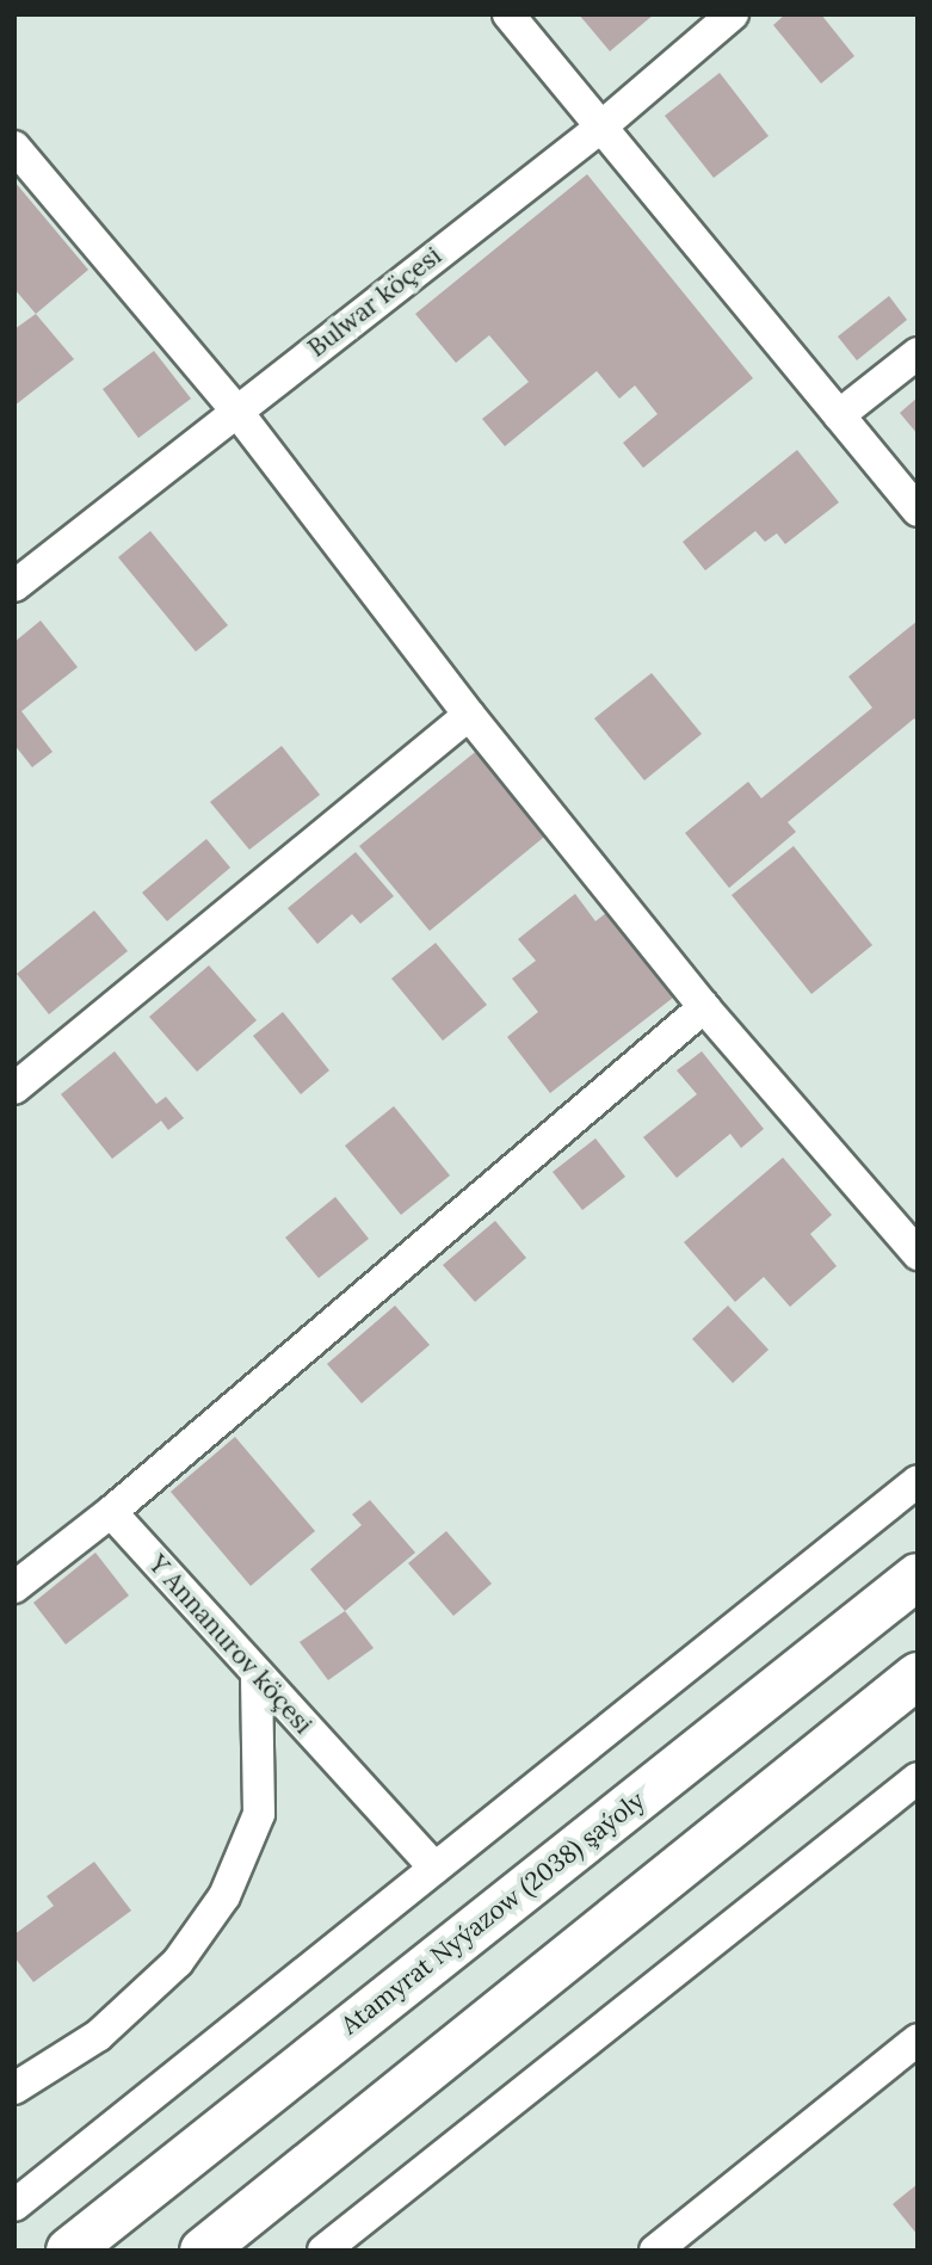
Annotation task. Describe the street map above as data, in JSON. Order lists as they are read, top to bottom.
{
  "streets": {
    "main road": ["Atamyrat Nyýazow (2038) şaýoly"],
    "street": ["Bulwar köçesi", "Y Annanurov köçesi"]
  }
}
